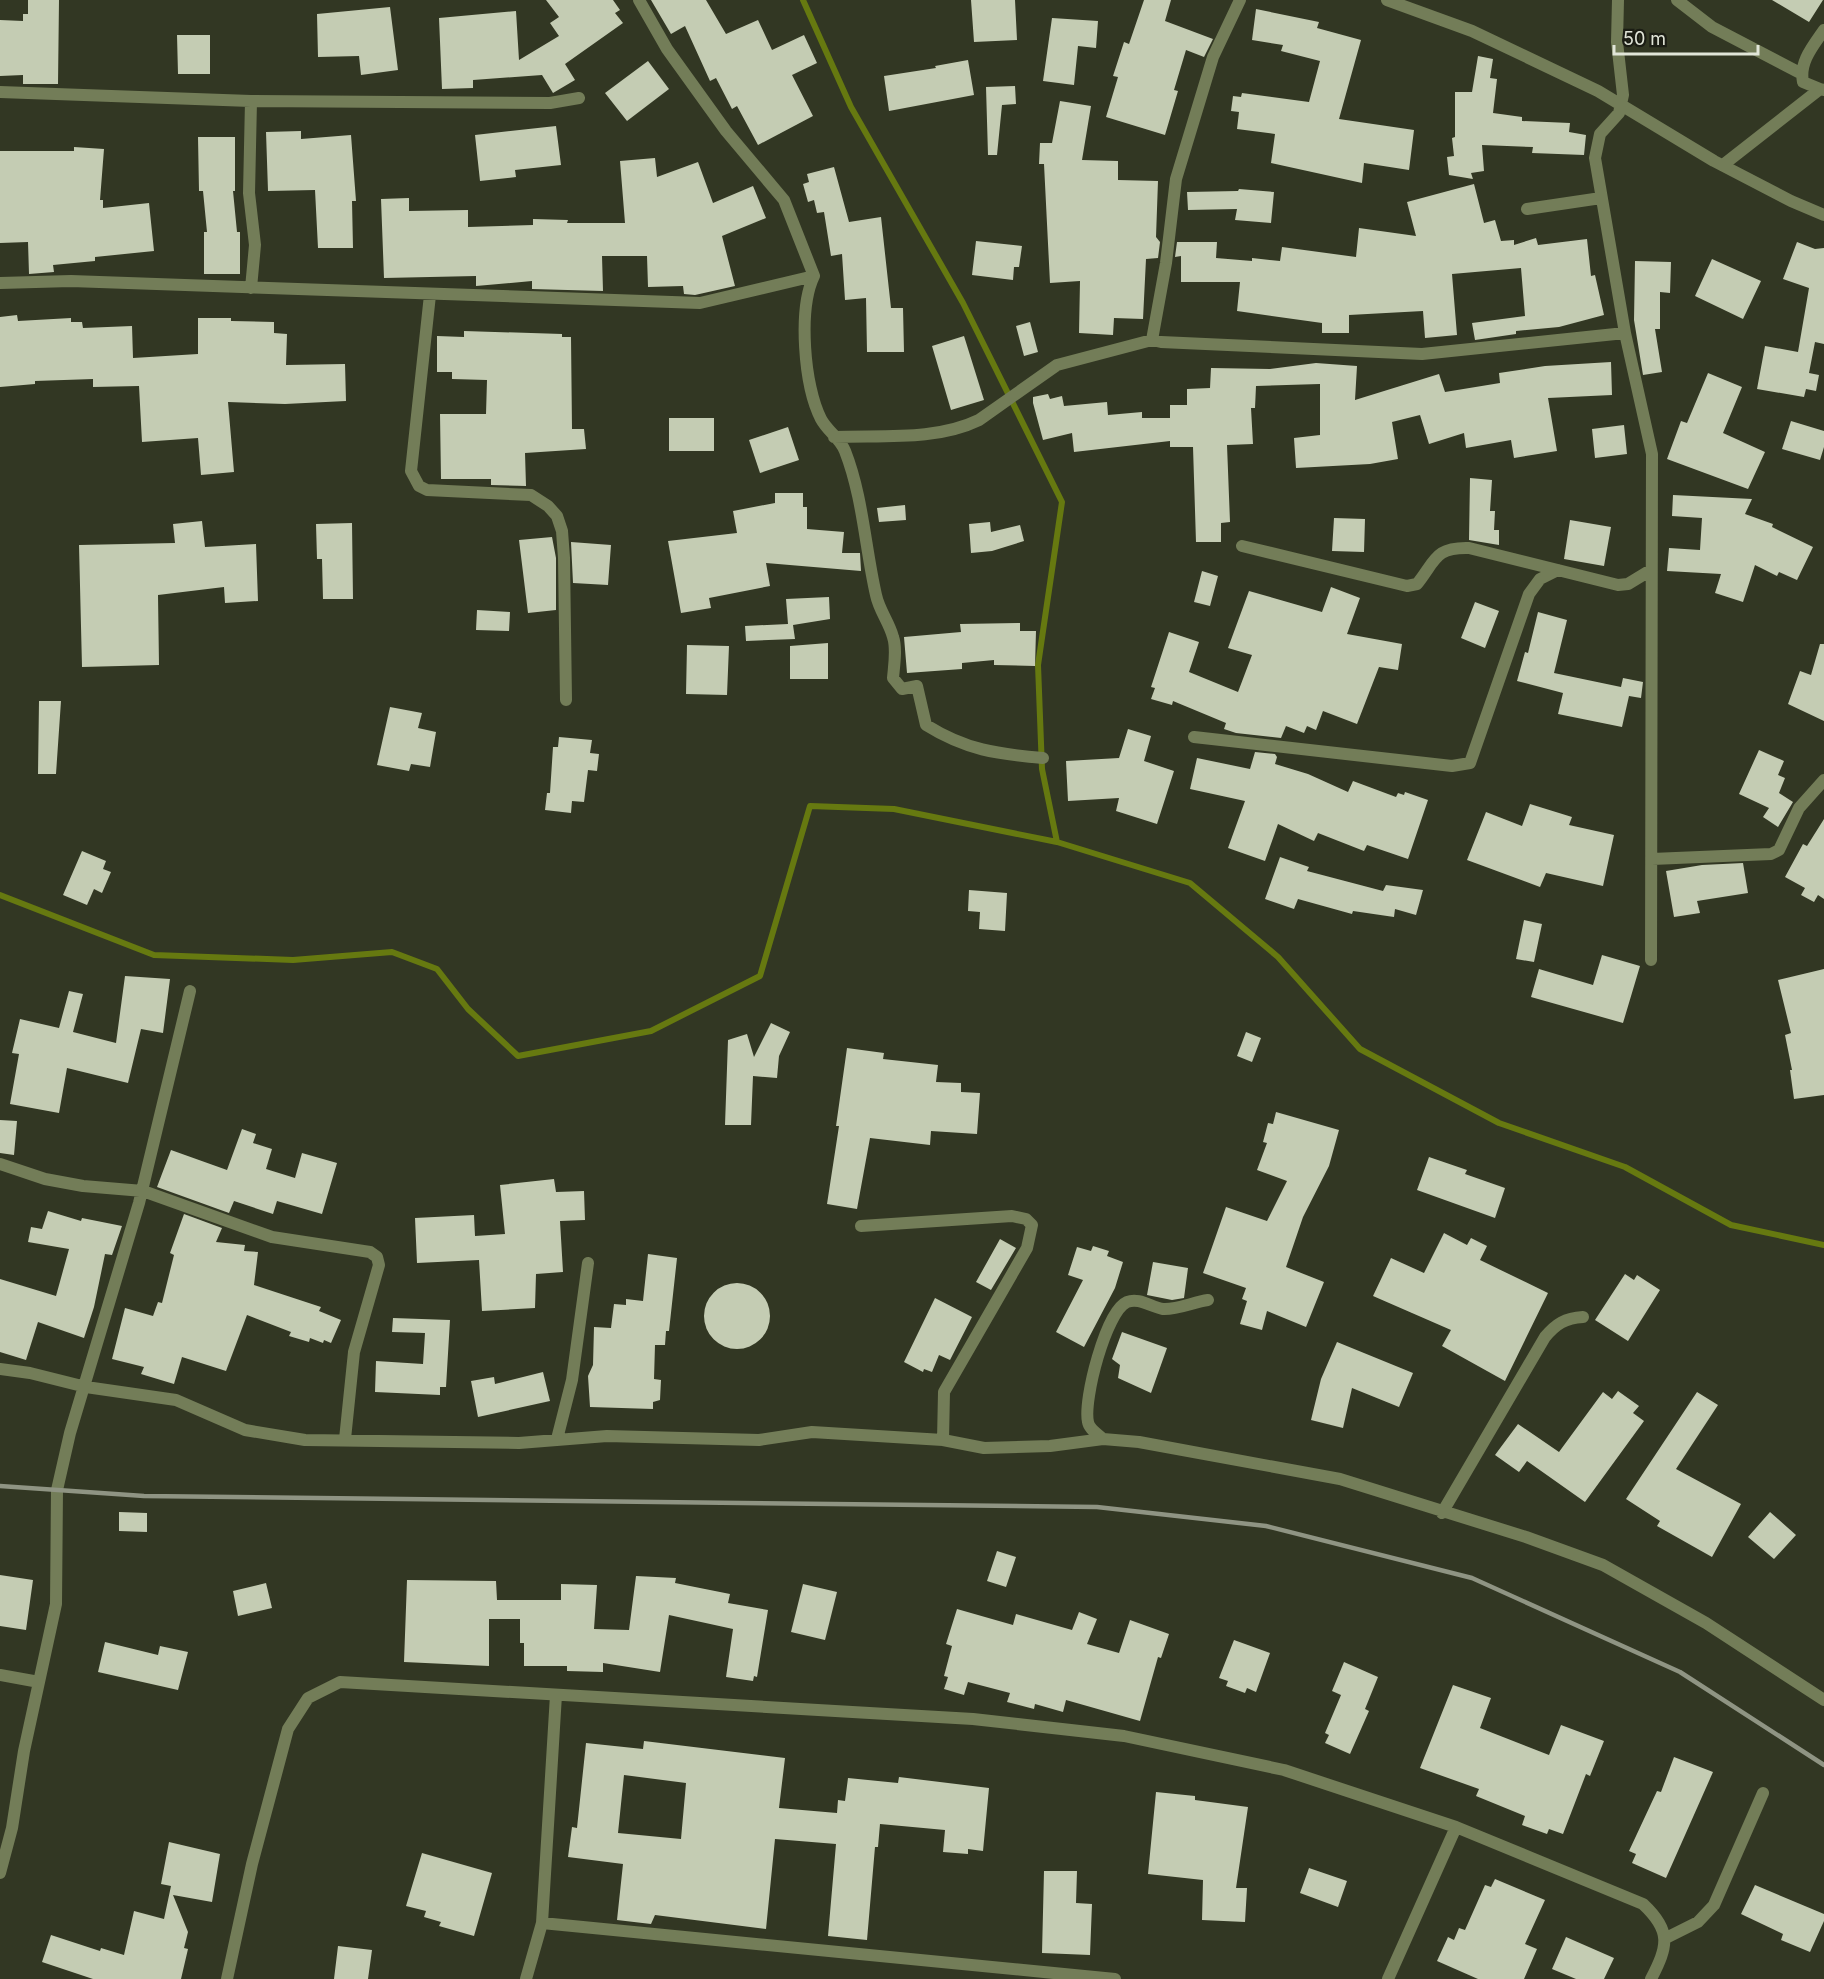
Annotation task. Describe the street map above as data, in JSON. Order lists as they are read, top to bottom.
{
  "scale_bar": "50 m"
}
